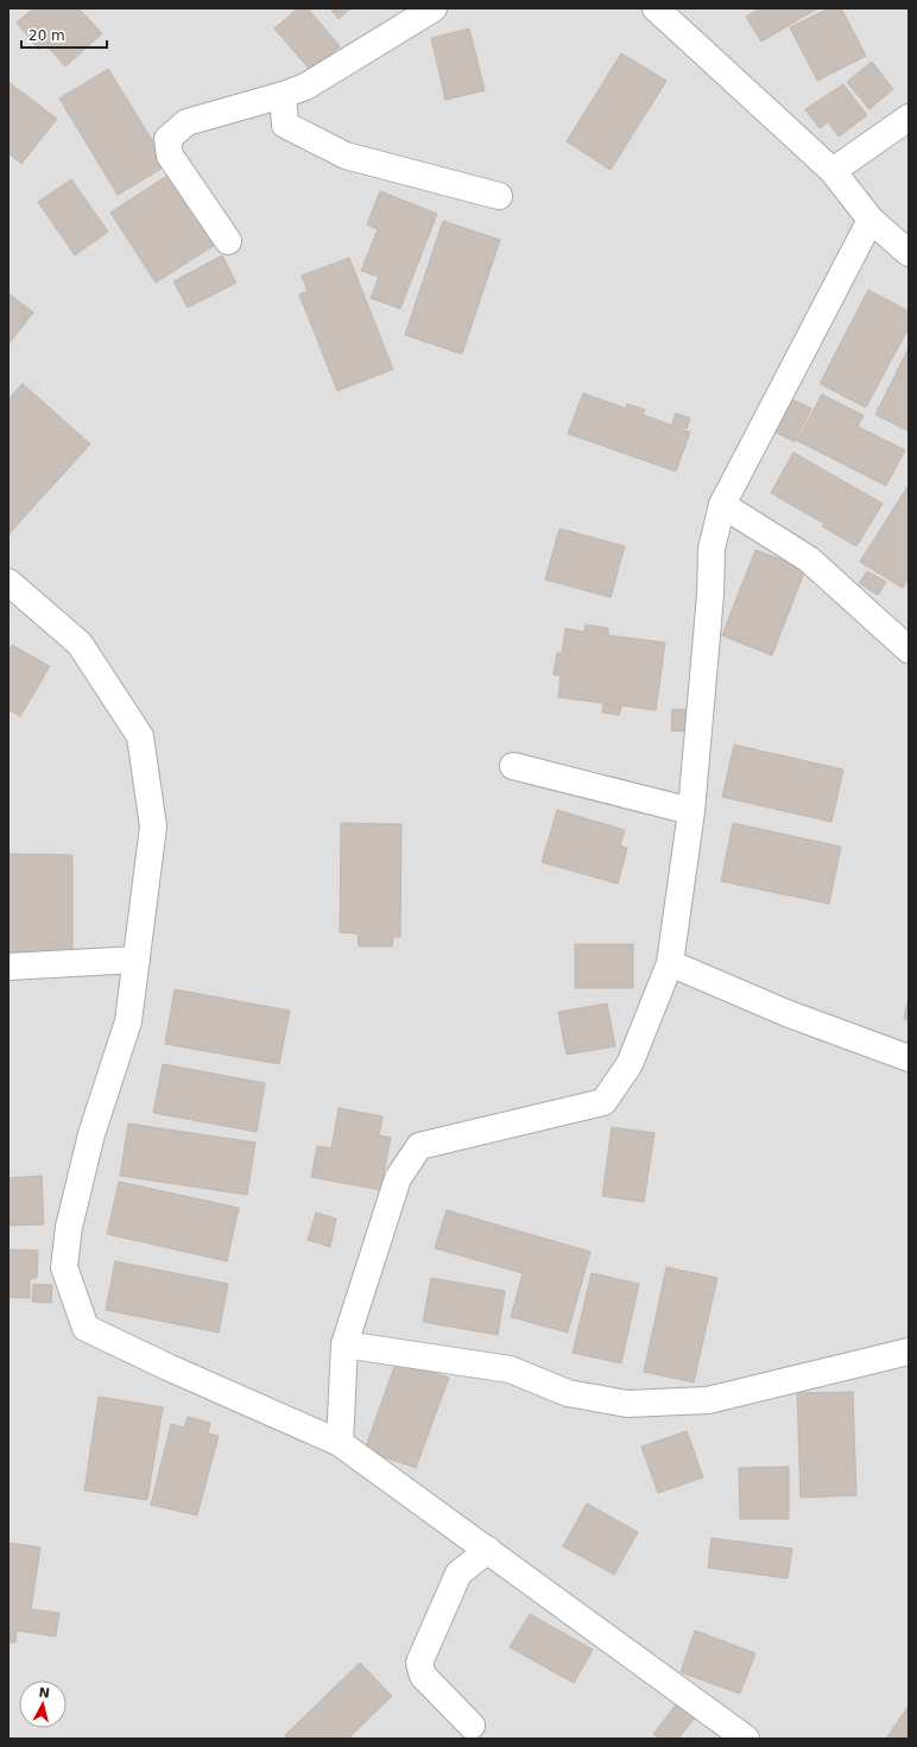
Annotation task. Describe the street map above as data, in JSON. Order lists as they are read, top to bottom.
{
  "scale_bar": "20 m",
  "north": "top"
}
